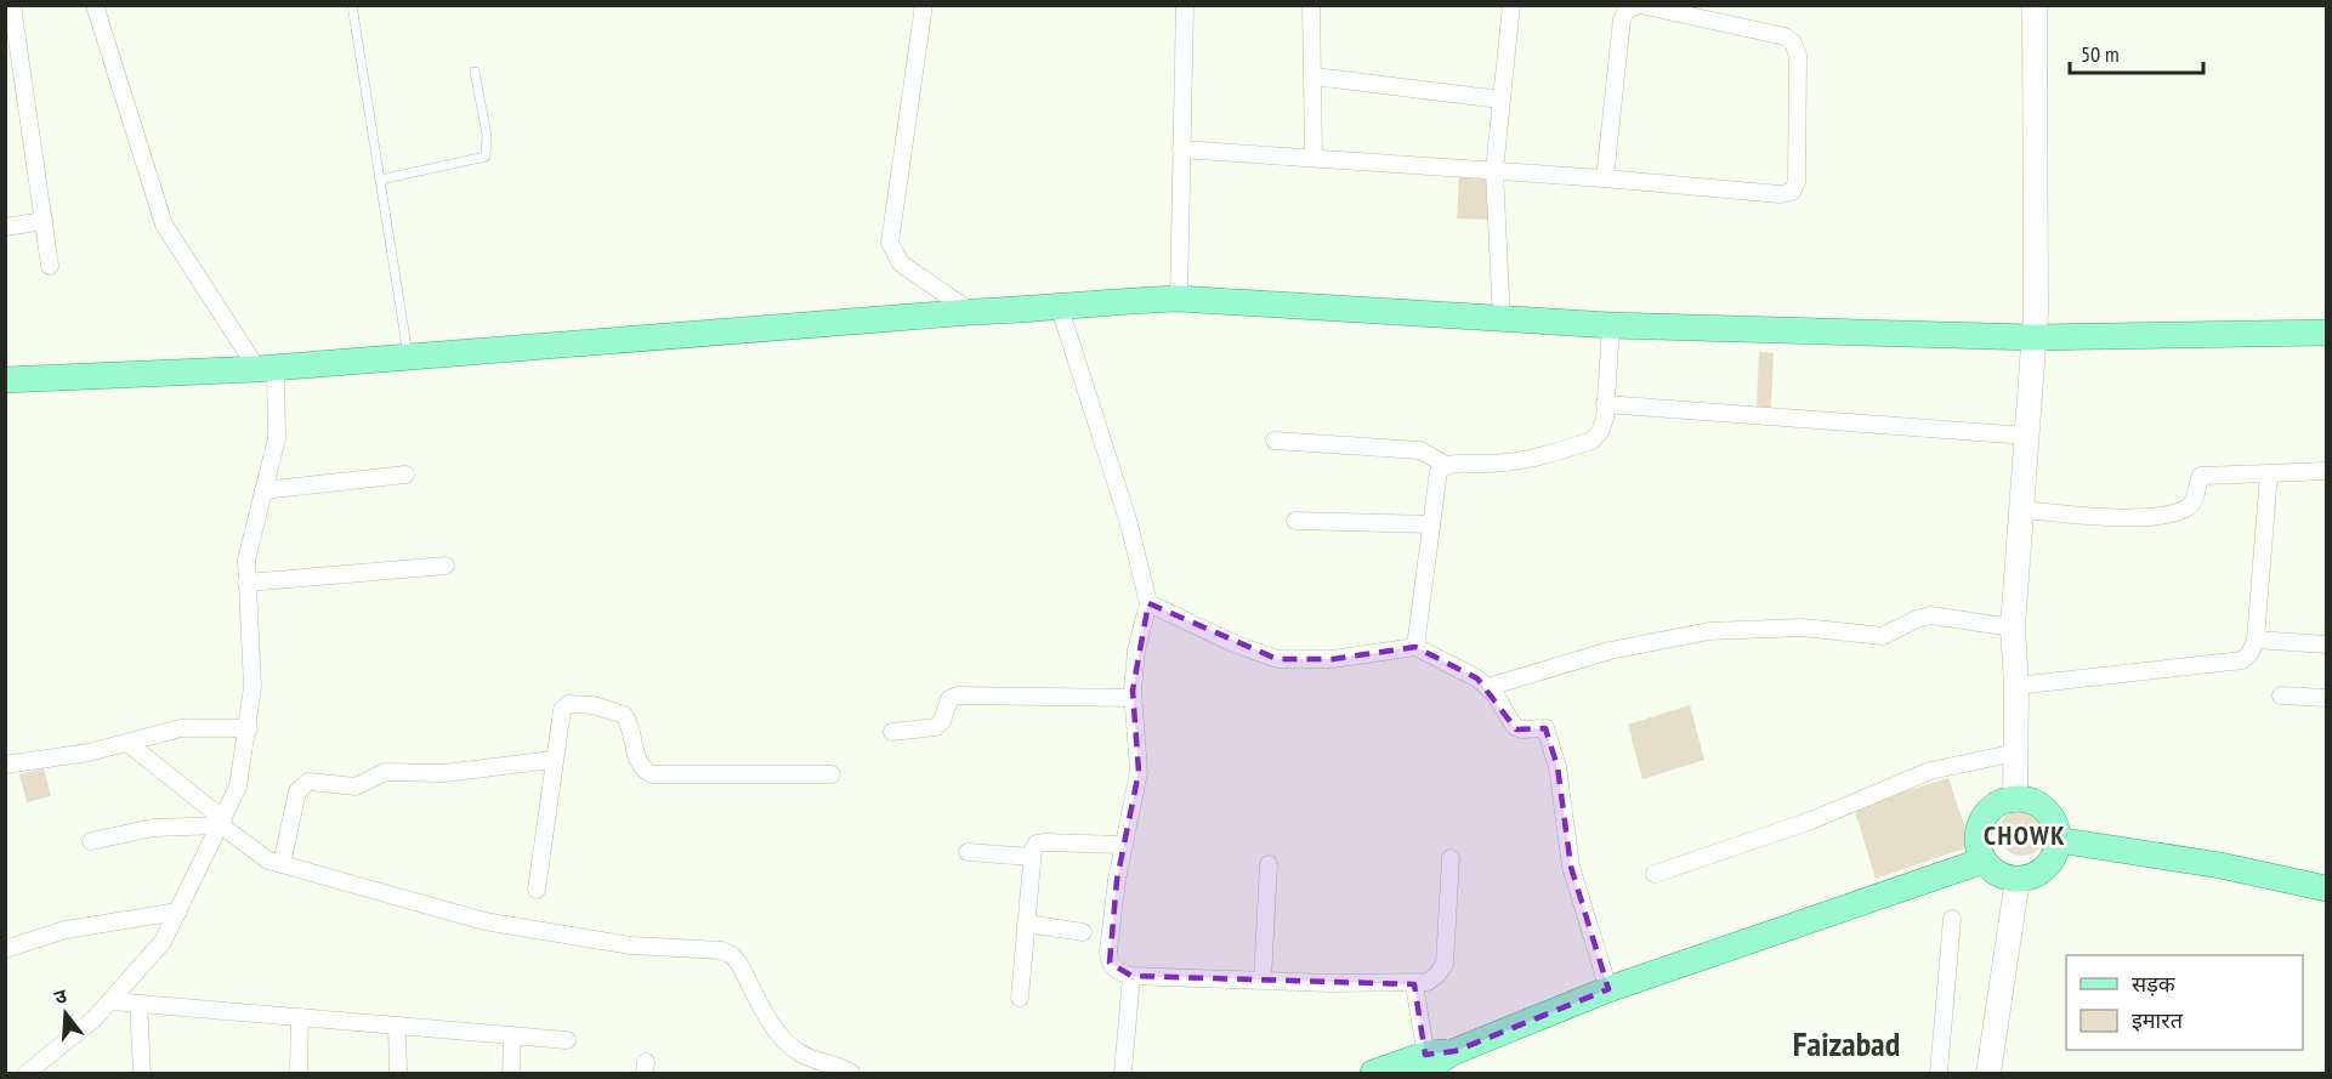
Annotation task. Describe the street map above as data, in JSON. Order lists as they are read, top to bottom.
{
  "districts": ["CHOWK", "Faizabad"],
  "legend": ["सड़क", "इमारत"],
  "scale_bar": "50 m",
  "north": "top"
}
